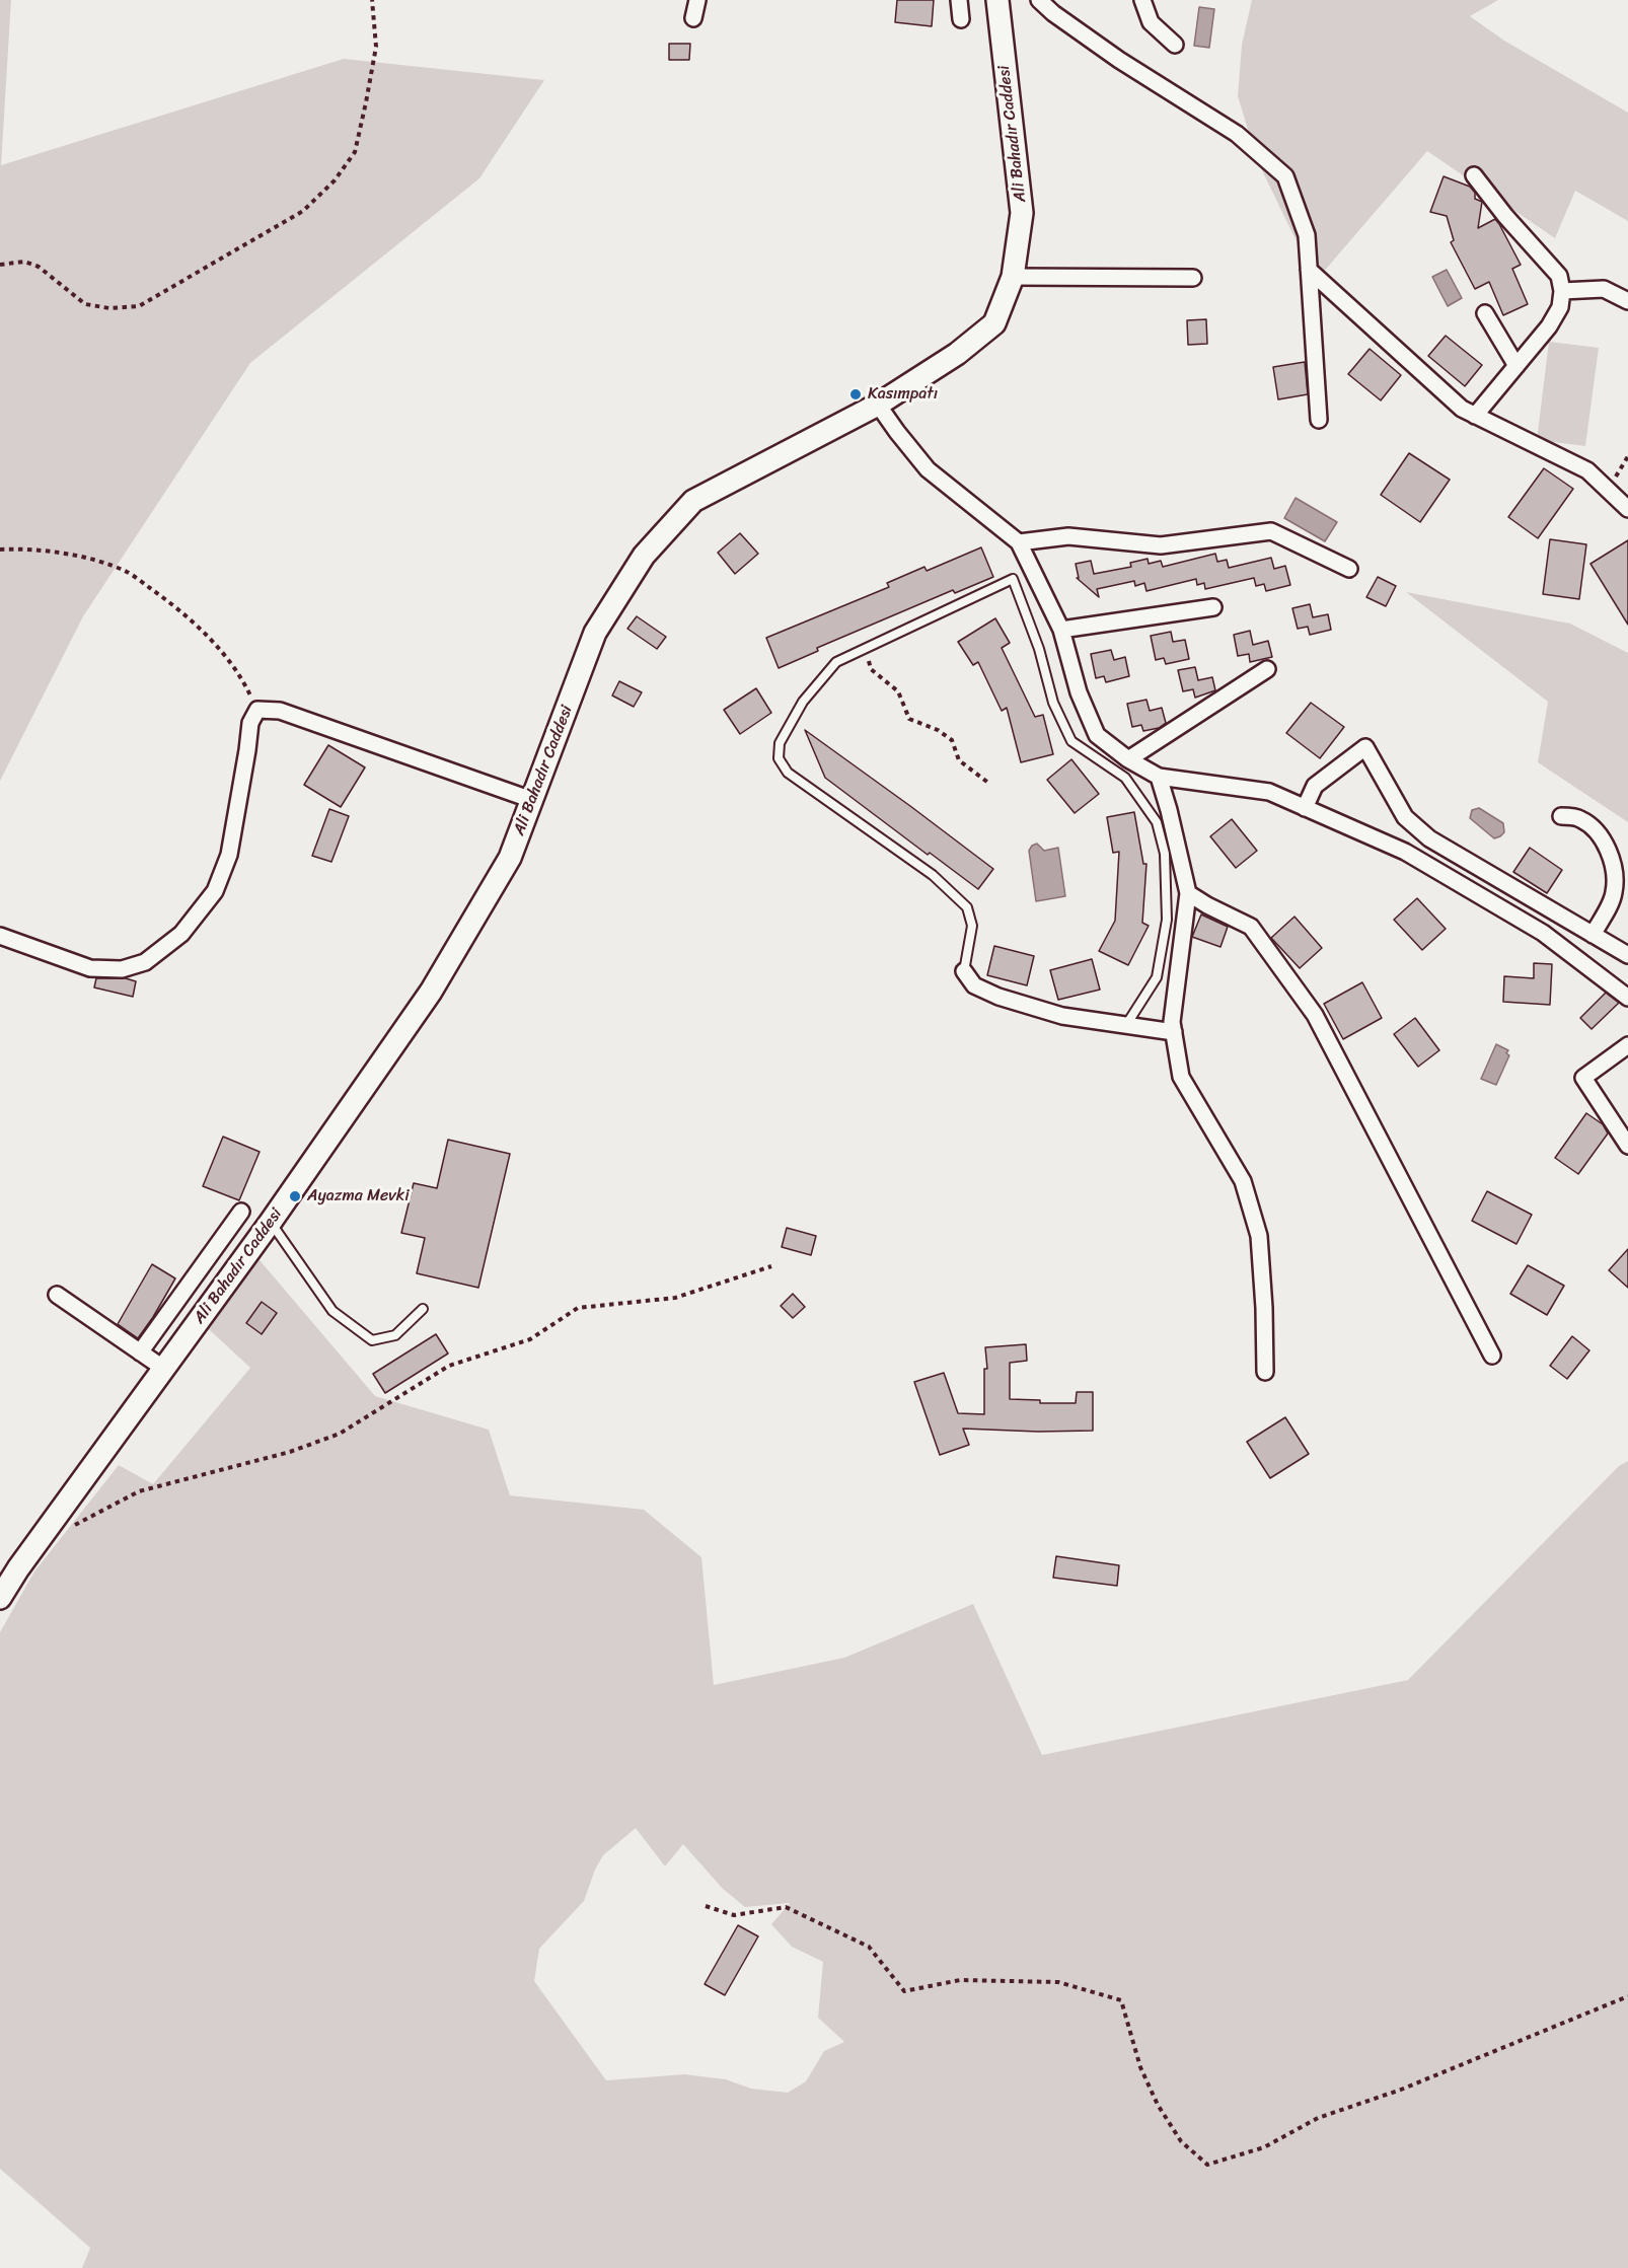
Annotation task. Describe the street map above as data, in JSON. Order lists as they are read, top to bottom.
{
  "streets": {
    "main road": ["Ali Bahadır Caddesi"]
  },
  "places": ["Kasımpatı", "Ayazma Mevki"]
}
